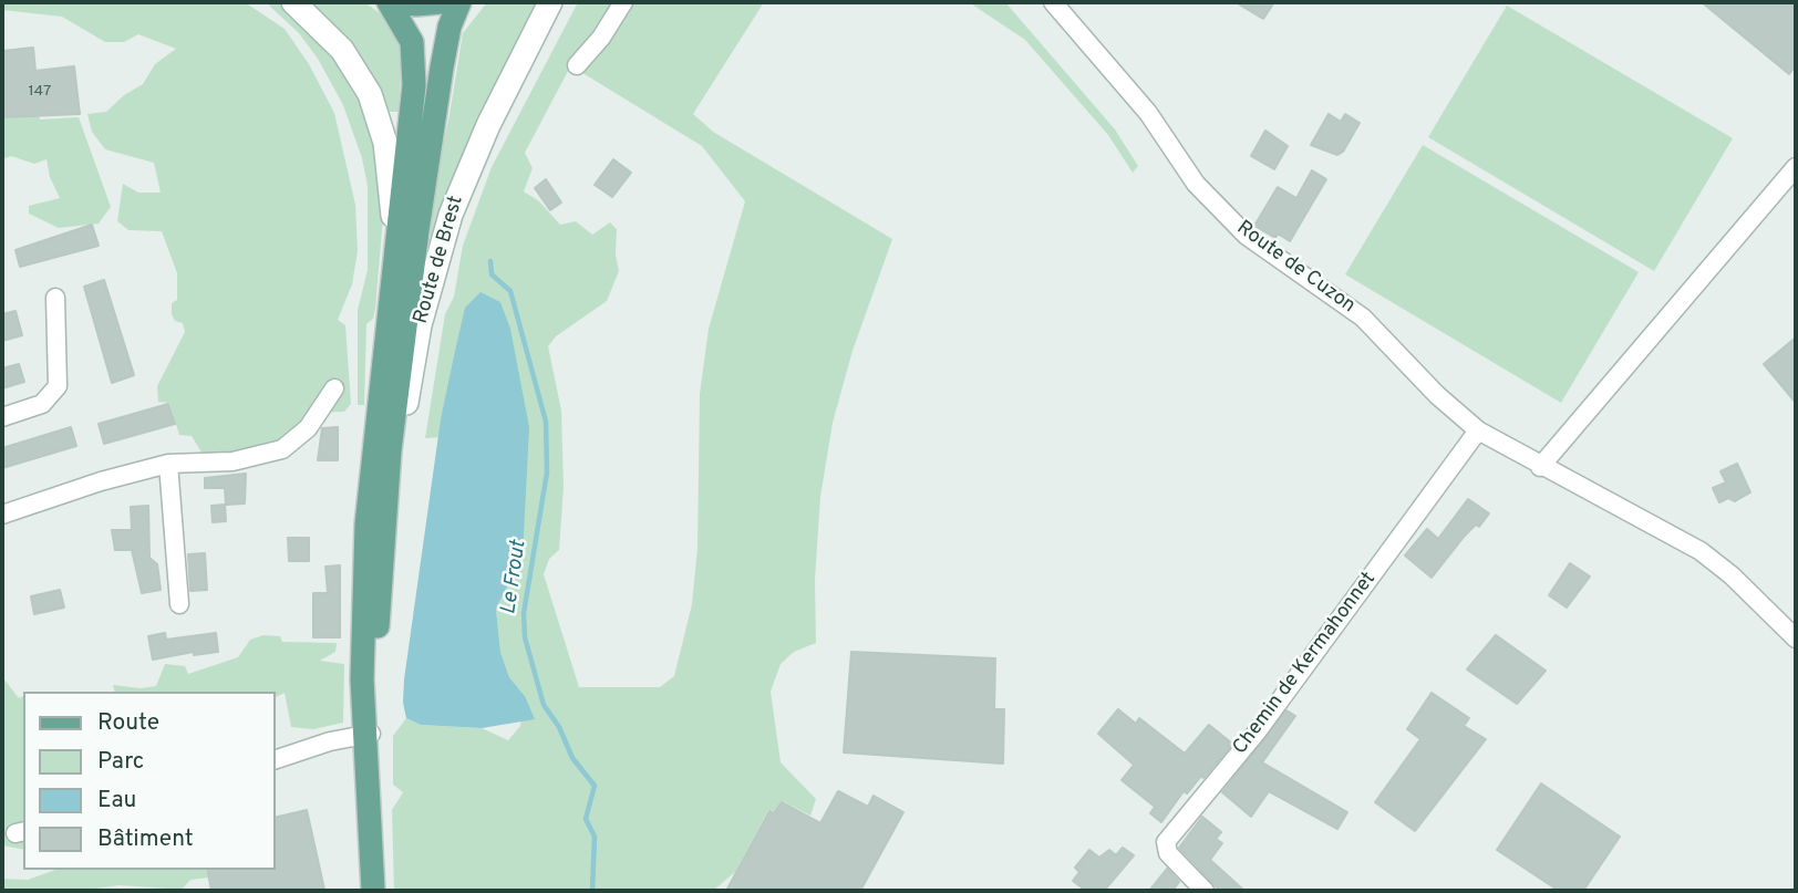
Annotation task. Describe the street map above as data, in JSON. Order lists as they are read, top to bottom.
{
  "streets": {
    "main road": ["Route de Brest"],
    "street": ["Route de Cuzon", "Chemin de Kermahonnet"]
  },
  "crossings": [
    ["Route de Cuzon", "Chemin de Kermahonnet"]
  ],
  "water": ["Le Frout"],
  "house_numbers": ["147"],
  "legend": [
    "Route",
    "Parc",
    "Eau",
    "Bâtiment"
  ]
}
